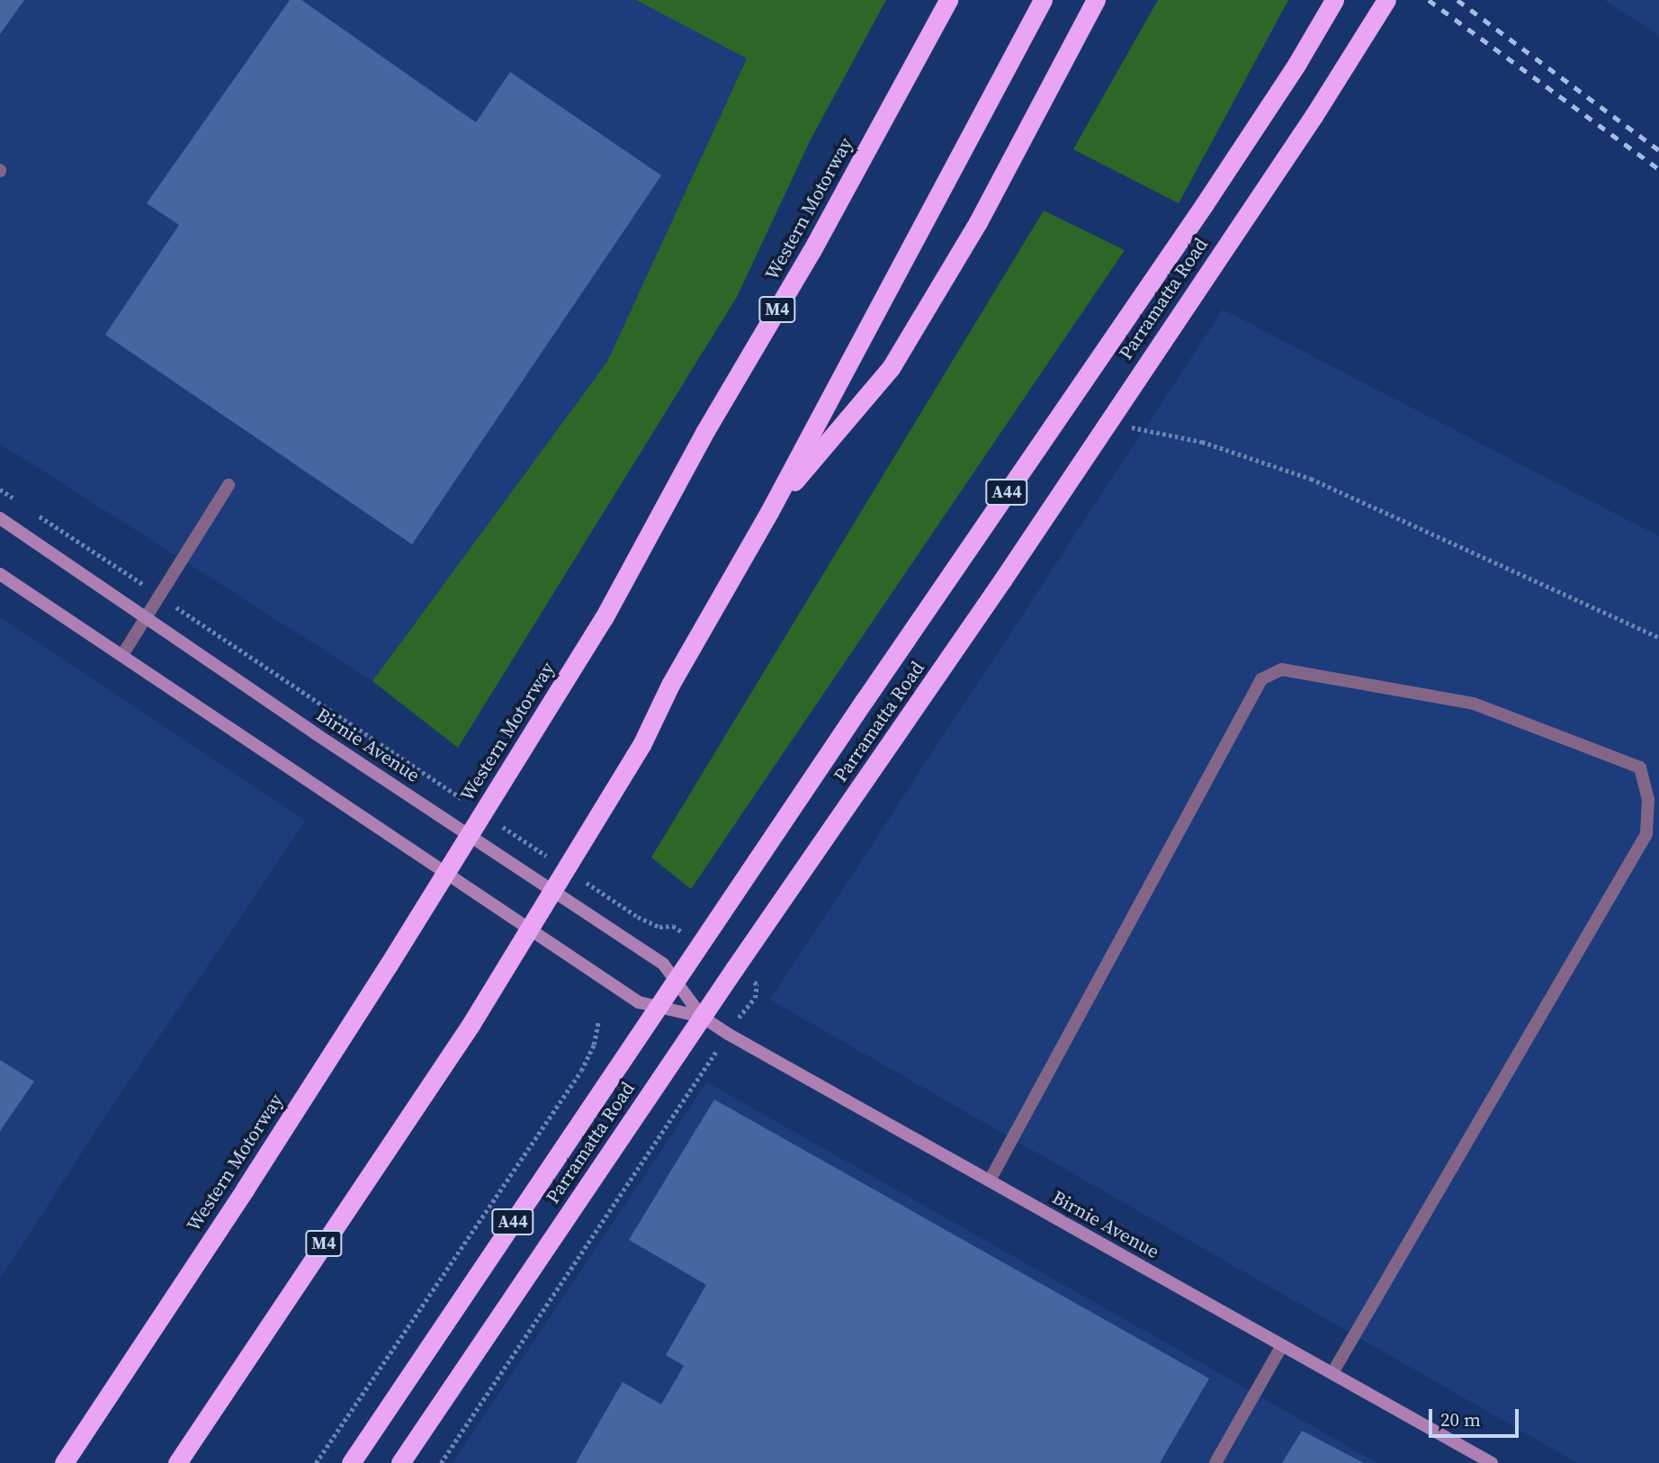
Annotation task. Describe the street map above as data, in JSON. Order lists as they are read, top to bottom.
{
  "streets": {
    "highway": [
      "Western Motorway",
      "Parramatta Road",
      "M4",
      "A44"
    ],
    "street": ["Birnie Avenue"]
  },
  "crossings": [
    ["Parramatta Road", "Birnie Avenue"]
  ],
  "scale_bar": "20 m"
}
